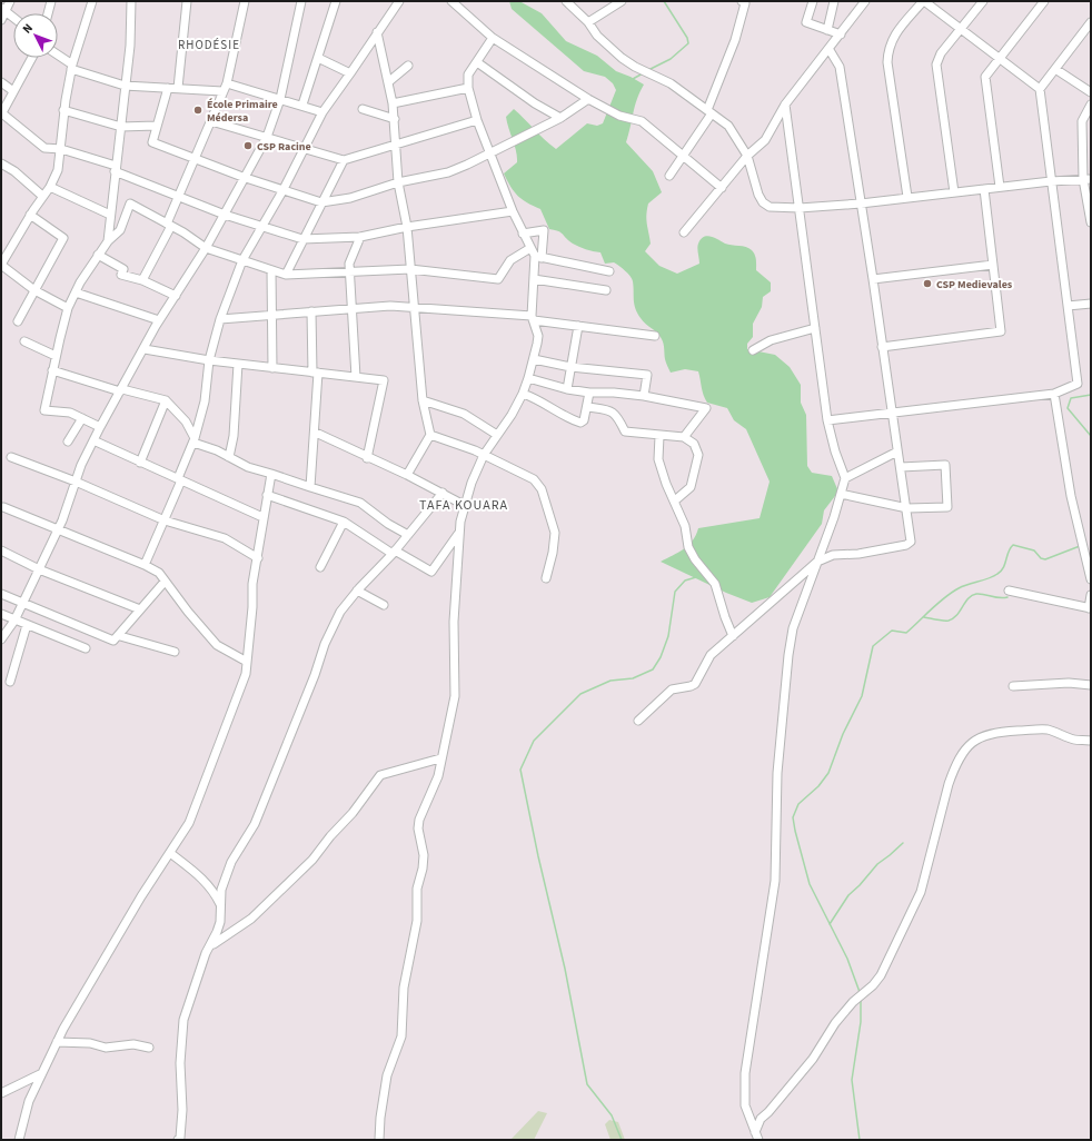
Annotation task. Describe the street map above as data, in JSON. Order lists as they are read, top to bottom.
{
  "districts": ["RHODÉSIE", "TAFA KOUARA"],
  "places": ["École Primaire Médersa", "CSP Racine", "CSP Medievales"],
  "north": "top left"
}
